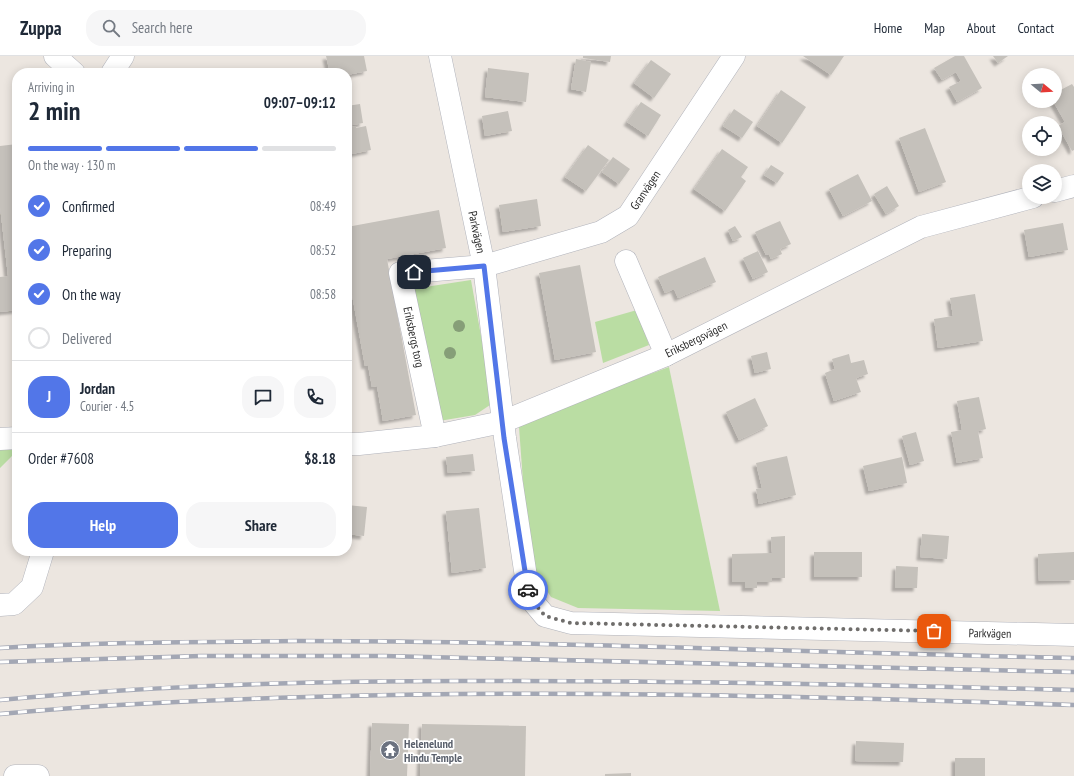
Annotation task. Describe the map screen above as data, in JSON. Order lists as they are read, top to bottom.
{
  "streets": {
    "street": [
      "Granvägen",
      "Parkvägen",
      "Eriksbergs torg",
      "Eriksbergsvägen"
    ]
  },
  "crossings": [
    ["Granvägen", "Parkvägen"],
    ["Granvägen", "Eriksbergs torg"],
    ["Parkvägen", "Eriksbergs torg"],
    ["Parkvägen", "Eriksbergsvägen"],
    ["Eriksbergs torg", "Eriksbergsvägen"]
  ],
  "places": {
    "temple": ["Helenelund Hindu Temple"]
  },
  "north": "right",
  "page": {
    "header": "Zuppa",
    "search": "Search here",
    "nav": [
      "Home",
      "Map",
      "About",
      "Contact"
    ],
    "heading": ["2 min", "Arriving in", "09:07–09:12"],
    "panel": [
      "Jordan",
      "Courier · 4.5",
      "Order #7608",
      "$8.18"
    ],
    "bar": "On the way · 130 m",
    "list": [
      ["Confirmed", "08:49"],
      ["Preparing", "08:52"],
      ["On the way", "08:58"],
      "Delivered"
    ],
    "round": "J",
    "buttons": ["Help", "Share"]
  }
}
